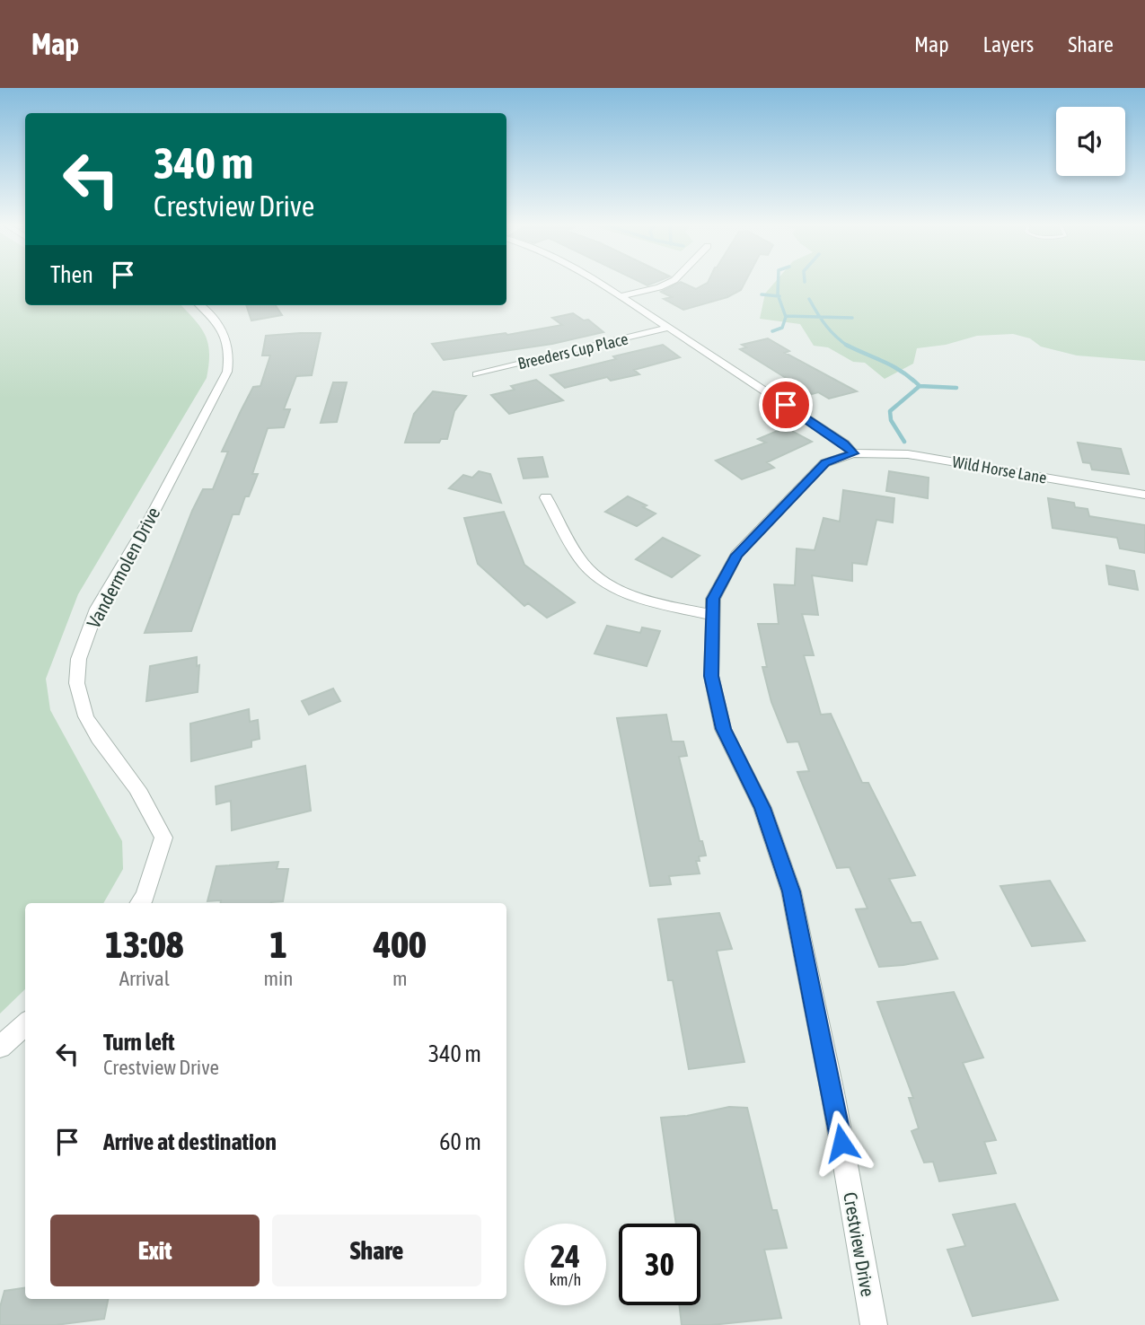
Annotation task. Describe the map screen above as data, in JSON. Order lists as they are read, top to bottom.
{
  "streets": {
    "street": [
      "Breeders Cup Place",
      "Wild Horse Lane",
      "Vandermolen Drive",
      "Crestview Drive"
    ]
  },
  "crossings": [
    ["Wild Horse Lane", "Crestview Drive"]
  ],
  "page": {
    "header": "Map",
    "nav": ["Map", "Layers", "Share"],
    "turn": ["340 m", "Crestview Drive"],
    "then": "Then",
    "eta": [
      "13:08",
      "Arrival",
      "1",
      "min",
      "400",
      "m"
    ],
    "list": [
      {
        "name": "Turn left",
        "note": "Crestview Drive",
        "value": "340 m"
      },
      {
        "name": "Arrive at destination",
        "value": "60 m"
      }
    ],
    "buttons": ["Exit", "Share"],
    "speed": "24 km/h",
    "limit": "30"
  }
}
